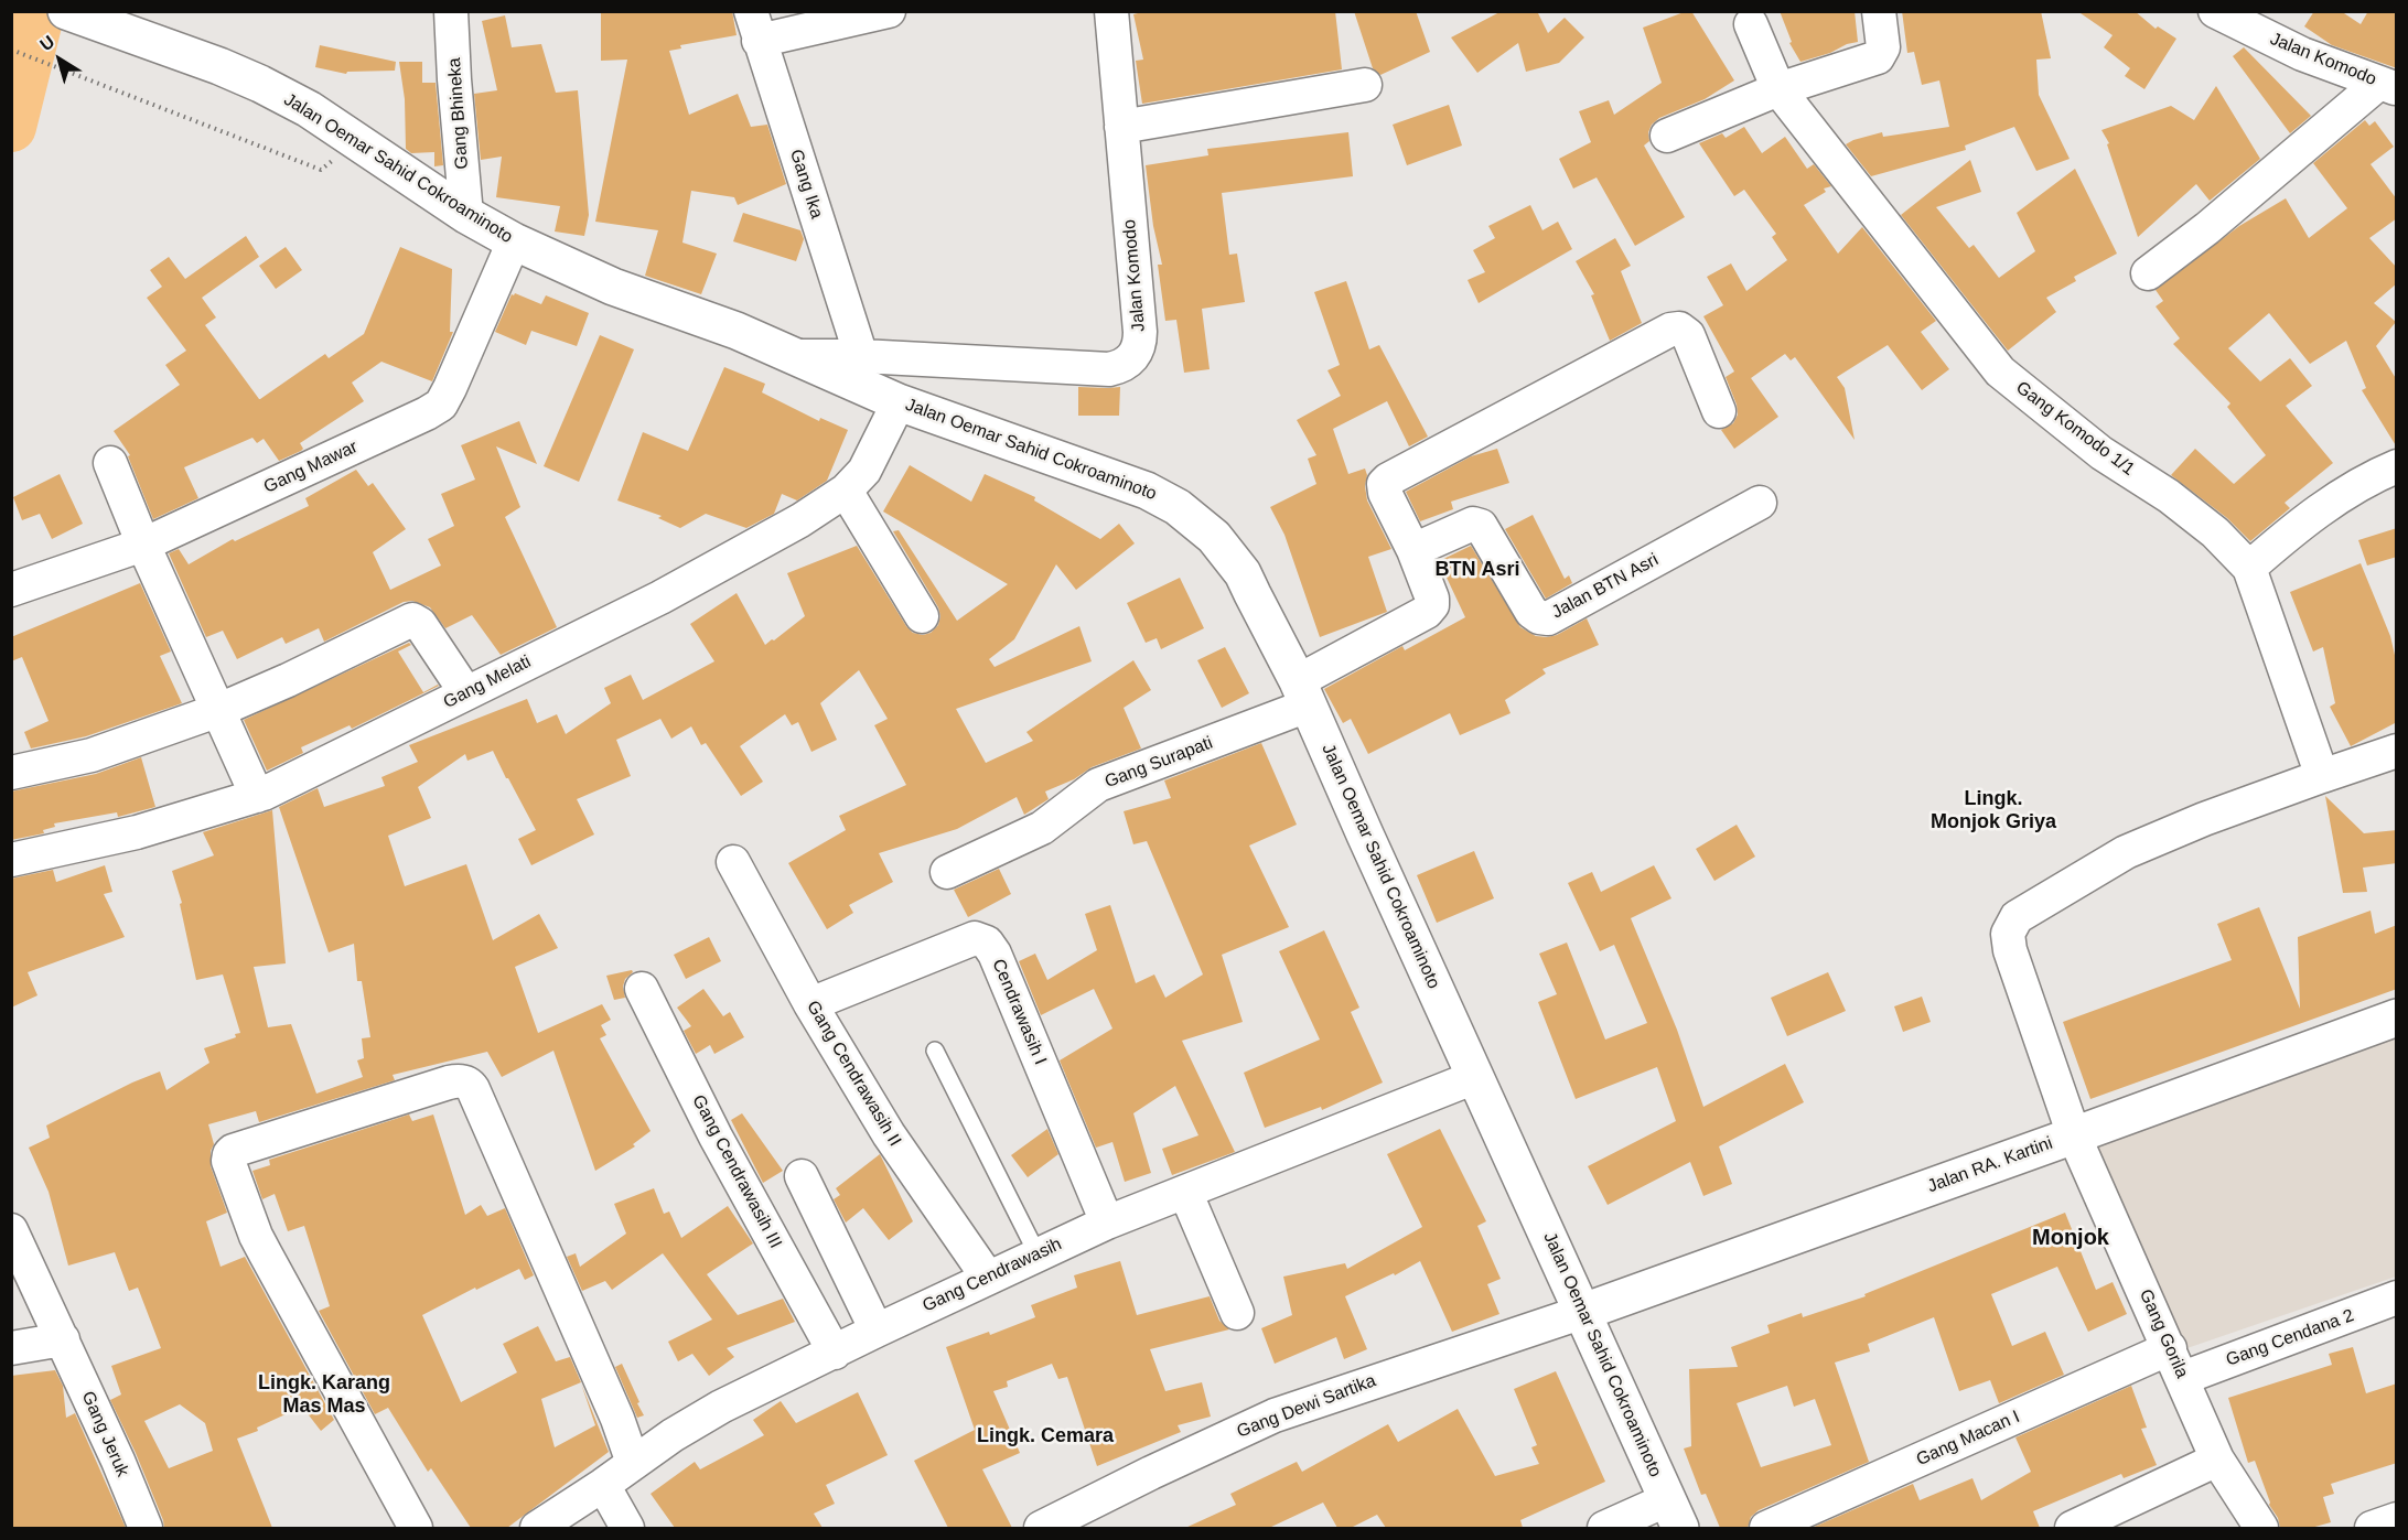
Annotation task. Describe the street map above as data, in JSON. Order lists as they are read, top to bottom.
{
  "streets": {
    "street": [
      "Jalan Komodo",
      "Gang Bhineka",
      "Jalan Oemar Sahid Cokroaminoto",
      "Gang Ika",
      "Gang Komodo 1/1",
      "Gang Mawar",
      "Jalan BTN Asri",
      "Gang Melati",
      "Gang Surapati",
      "Cendrawasih I",
      "Gang Cendrawasih II",
      "Jalan RA. Kartini",
      "Gang Cendrawasih III",
      "Gang Cendrawasih",
      "Gang Gorila",
      "Gang Cendana 2",
      "Gang Dewi Sartika",
      "Gang Jeruk",
      "Gang Macan I"
    ]
  },
  "crossings": [
    ["Jalan Komodo", "Jalan Oemar Sahid Cokroaminoto"],
    ["Jalan Komodo", "Gang Ika"],
    ["Gang Bhineka", "Jalan Oemar Sahid Cokroaminoto"],
    ["Jalan Oemar Sahid Cokroaminoto", "Gang Mawar"],
    ["Jalan Oemar Sahid Cokroaminoto", "Gang Melati"],
    ["Jalan Oemar Sahid Cokroaminoto", "Gang Surapati"],
    ["Jalan Oemar Sahid Cokroaminoto", "Jalan RA. Kartini"],
    ["Jalan Oemar Sahid Cokroaminoto", "Gang Cendrawasih"],
    ["Jalan Oemar Sahid Cokroaminoto", "Gang Dewi Sartika"],
    ["Gang Komodo 1/1", "Gang Gorila"],
    ["Cendrawasih I", "Gang Cendrawasih II"],
    ["Cendrawasih I", "Gang Cendrawasih"],
    ["Gang Cendrawasih II", "Gang Cendrawasih"],
    ["Jalan RA. Kartini", "Gang Gorila"],
    ["Jalan RA. Kartini", "Gang Dewi Sartika"],
    ["Gang Cendrawasih III", "Gang Cendrawasih"],
    ["Gang Gorila", "Gang Cendana 2"],
    ["Gang Gorila", "Gang Macan I"]
  ],
  "districts": [
    "BTN Asri",
    "Lingk. Monjok Griya",
    "Monjok",
    "Lingk. Karang Mas Mas",
    "Lingk. Cemara"
  ],
  "north": "top left"
}
